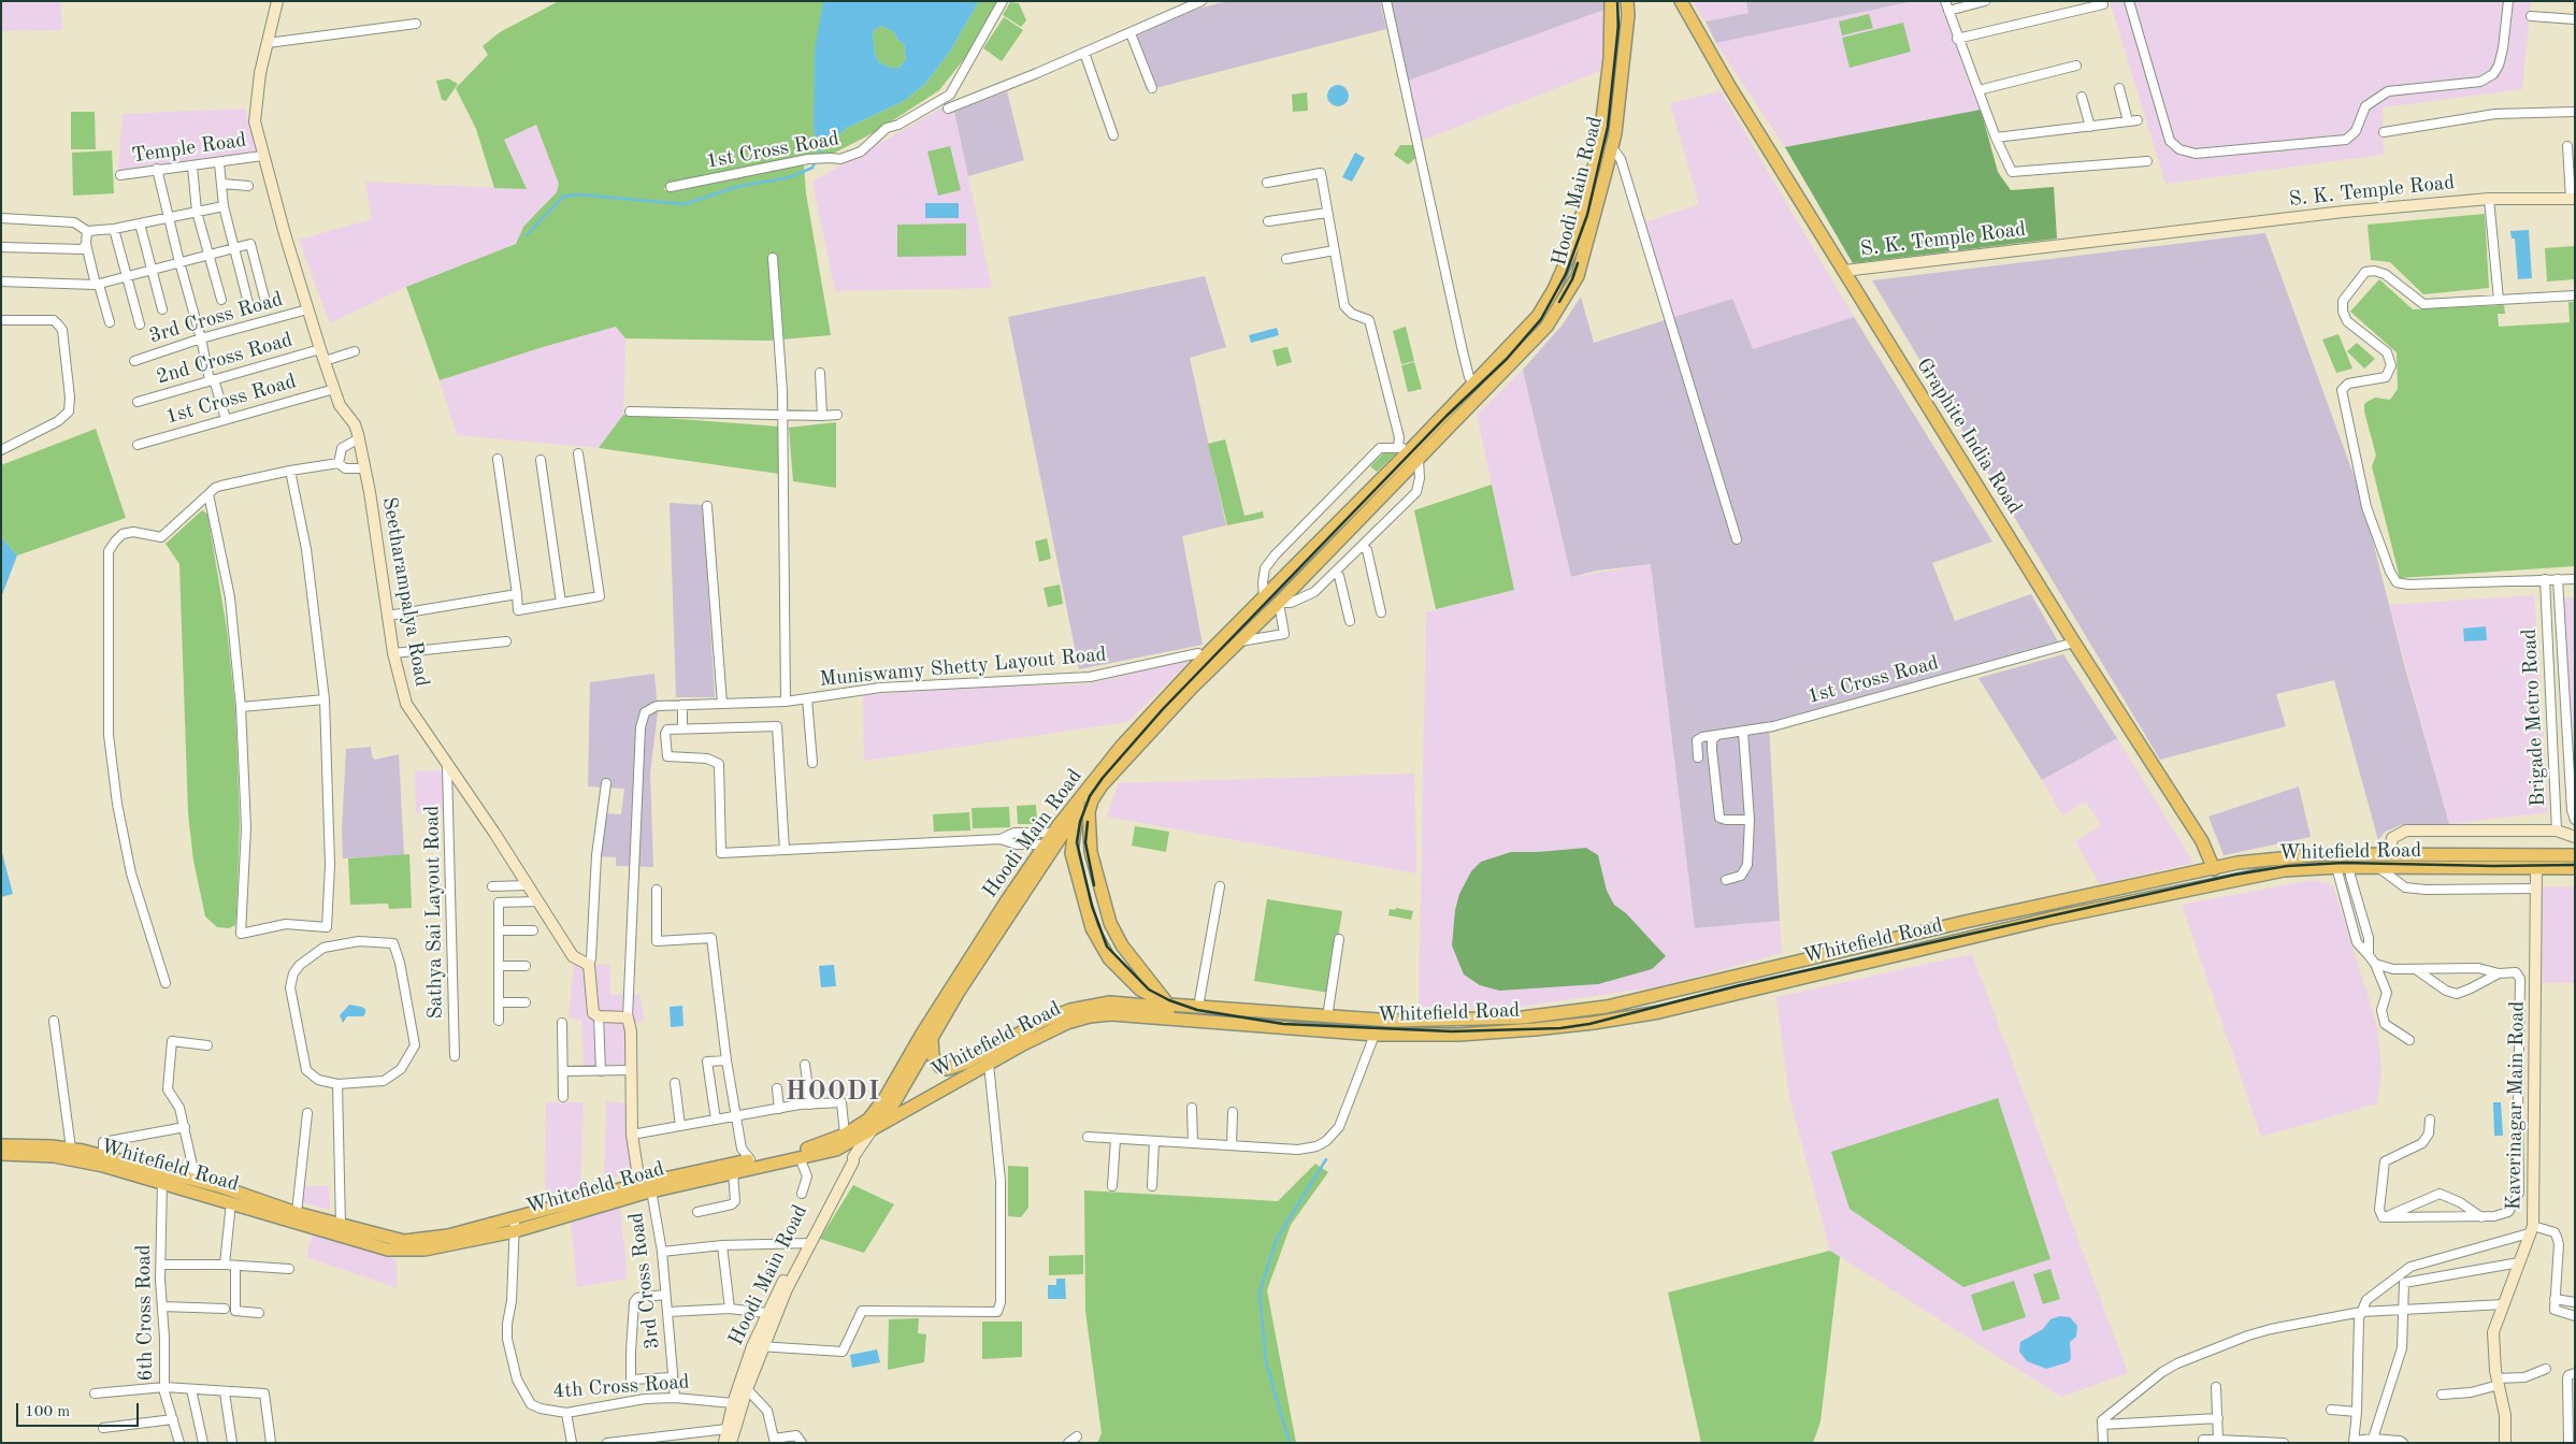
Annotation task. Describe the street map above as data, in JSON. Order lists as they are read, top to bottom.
{
  "streets": {
    "main road": ["Hoodi Main Road", "Graphite India Road", "Whitefield Road"],
    "street": [
      "Temple Road",
      "1st Cross Road",
      "S. K. Temple Road",
      "3rd Cross Road",
      "2nd Cross Road",
      "Seetharampalya Road",
      "Muniswamy Shetty Layout Road",
      "Brigade Metro Road",
      "Sathya Sai Layout Road",
      "Kaverinagar Main Road",
      "6th Cross Road",
      "4th Cross Road"
    ]
  },
  "crossings": [
    ["Temple Road", "Seetharampalya Road"],
    ["1st Cross Road", "Graphite India Road"],
    ["1st Cross Road", "Seetharampalya Road"],
    ["Hoodi Main Road", "Muniswamy Shetty Layout Road"],
    ["Hoodi Main Road", "Whitefield Road"],
    ["Hoodi Main Road", "4th Cross Road"],
    ["S. K. Temple Road", "Graphite India Road"],
    ["3rd Cross Road", "Seetharampalya Road"],
    ["3rd Cross Road", "Whitefield Road"],
    ["3rd Cross Road", "4th Cross Road"],
    ["2nd Cross Road", "Seetharampalya Road"],
    ["Graphite India Road", "Whitefield Road"],
    ["Seetharampalya Road", "Sathya Sai Layout Road"],
    ["Whitefield Road", "Kaverinagar Main Road"],
    ["Whitefield Road", "6th Cross Road"],
    ["Whitefield Road", "4th Cross Road"]
  ],
  "districts": ["HOODI"],
  "scale_bar": "100 m"
}
